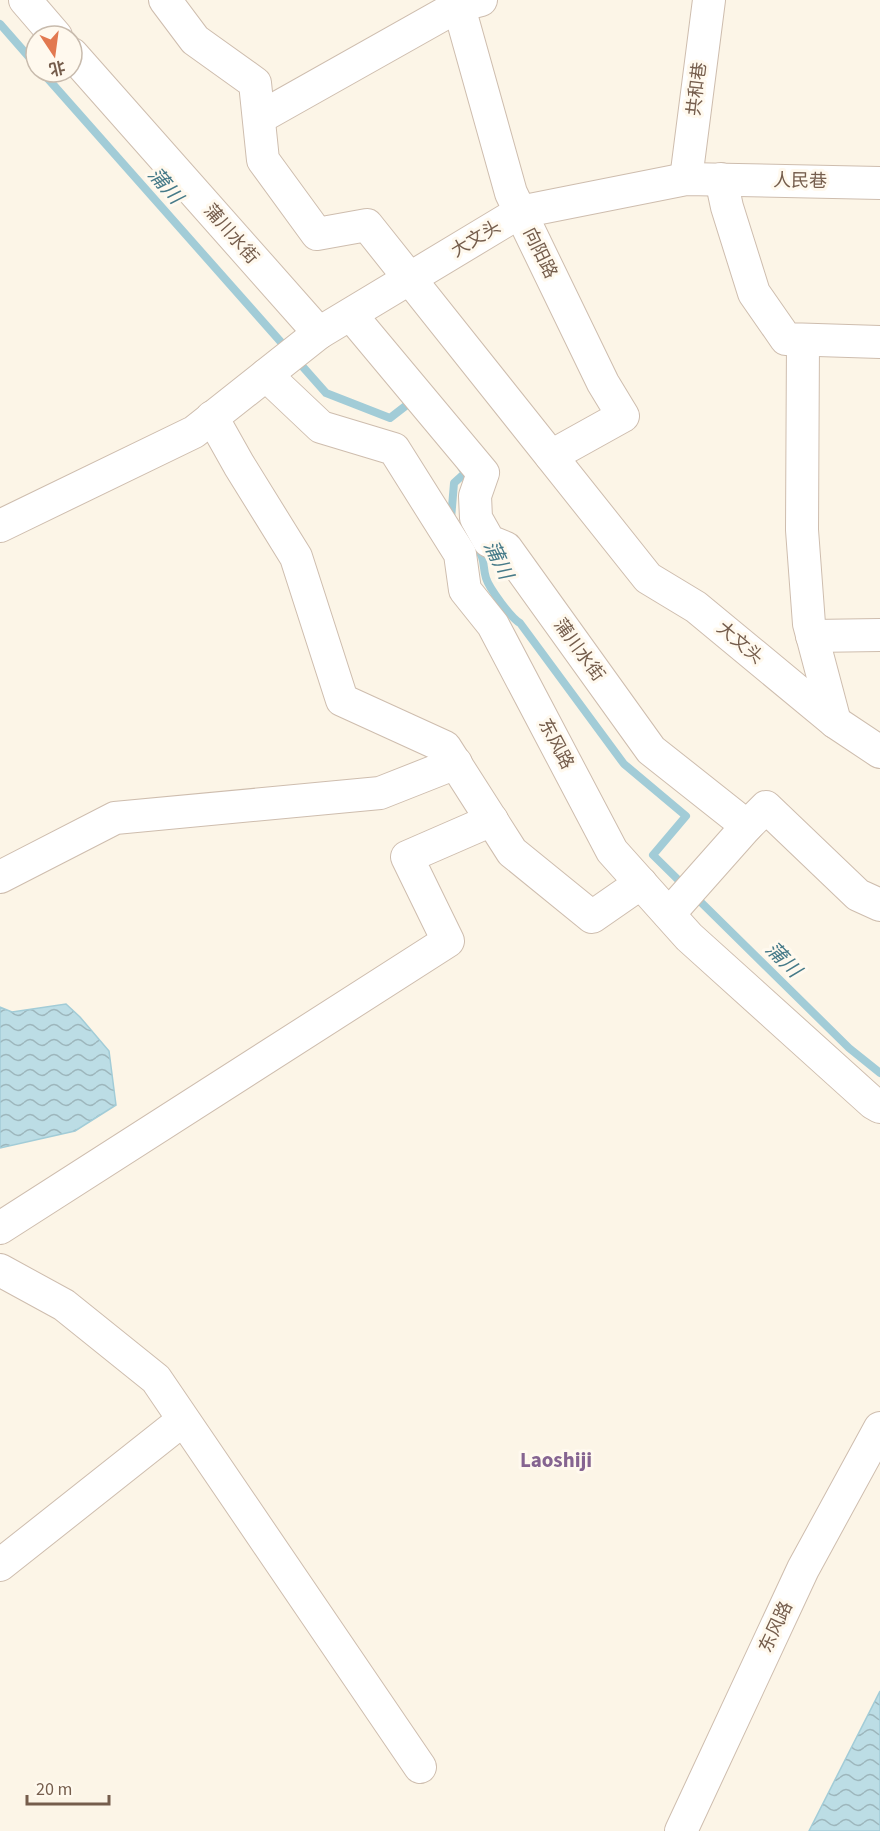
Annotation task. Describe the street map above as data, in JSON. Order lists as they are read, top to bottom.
{
  "streets": {
    "street": [
      "共和巷",
      "人民巷",
      "蒲川水街",
      "大文头",
      "向阳路",
      "东风路"
    ]
  },
  "crossings": [
    ["共和巷", "大文头"],
    ["人民巷", "大文头"],
    ["蒲川水街", "大文头"],
    ["大文头", "向阳路"],
    ["大文头", "东风路"]
  ],
  "districts": ["Laoshiji"],
  "water": ["蒲川"],
  "scale_bar": "20 m",
  "north": "bottom"
}
